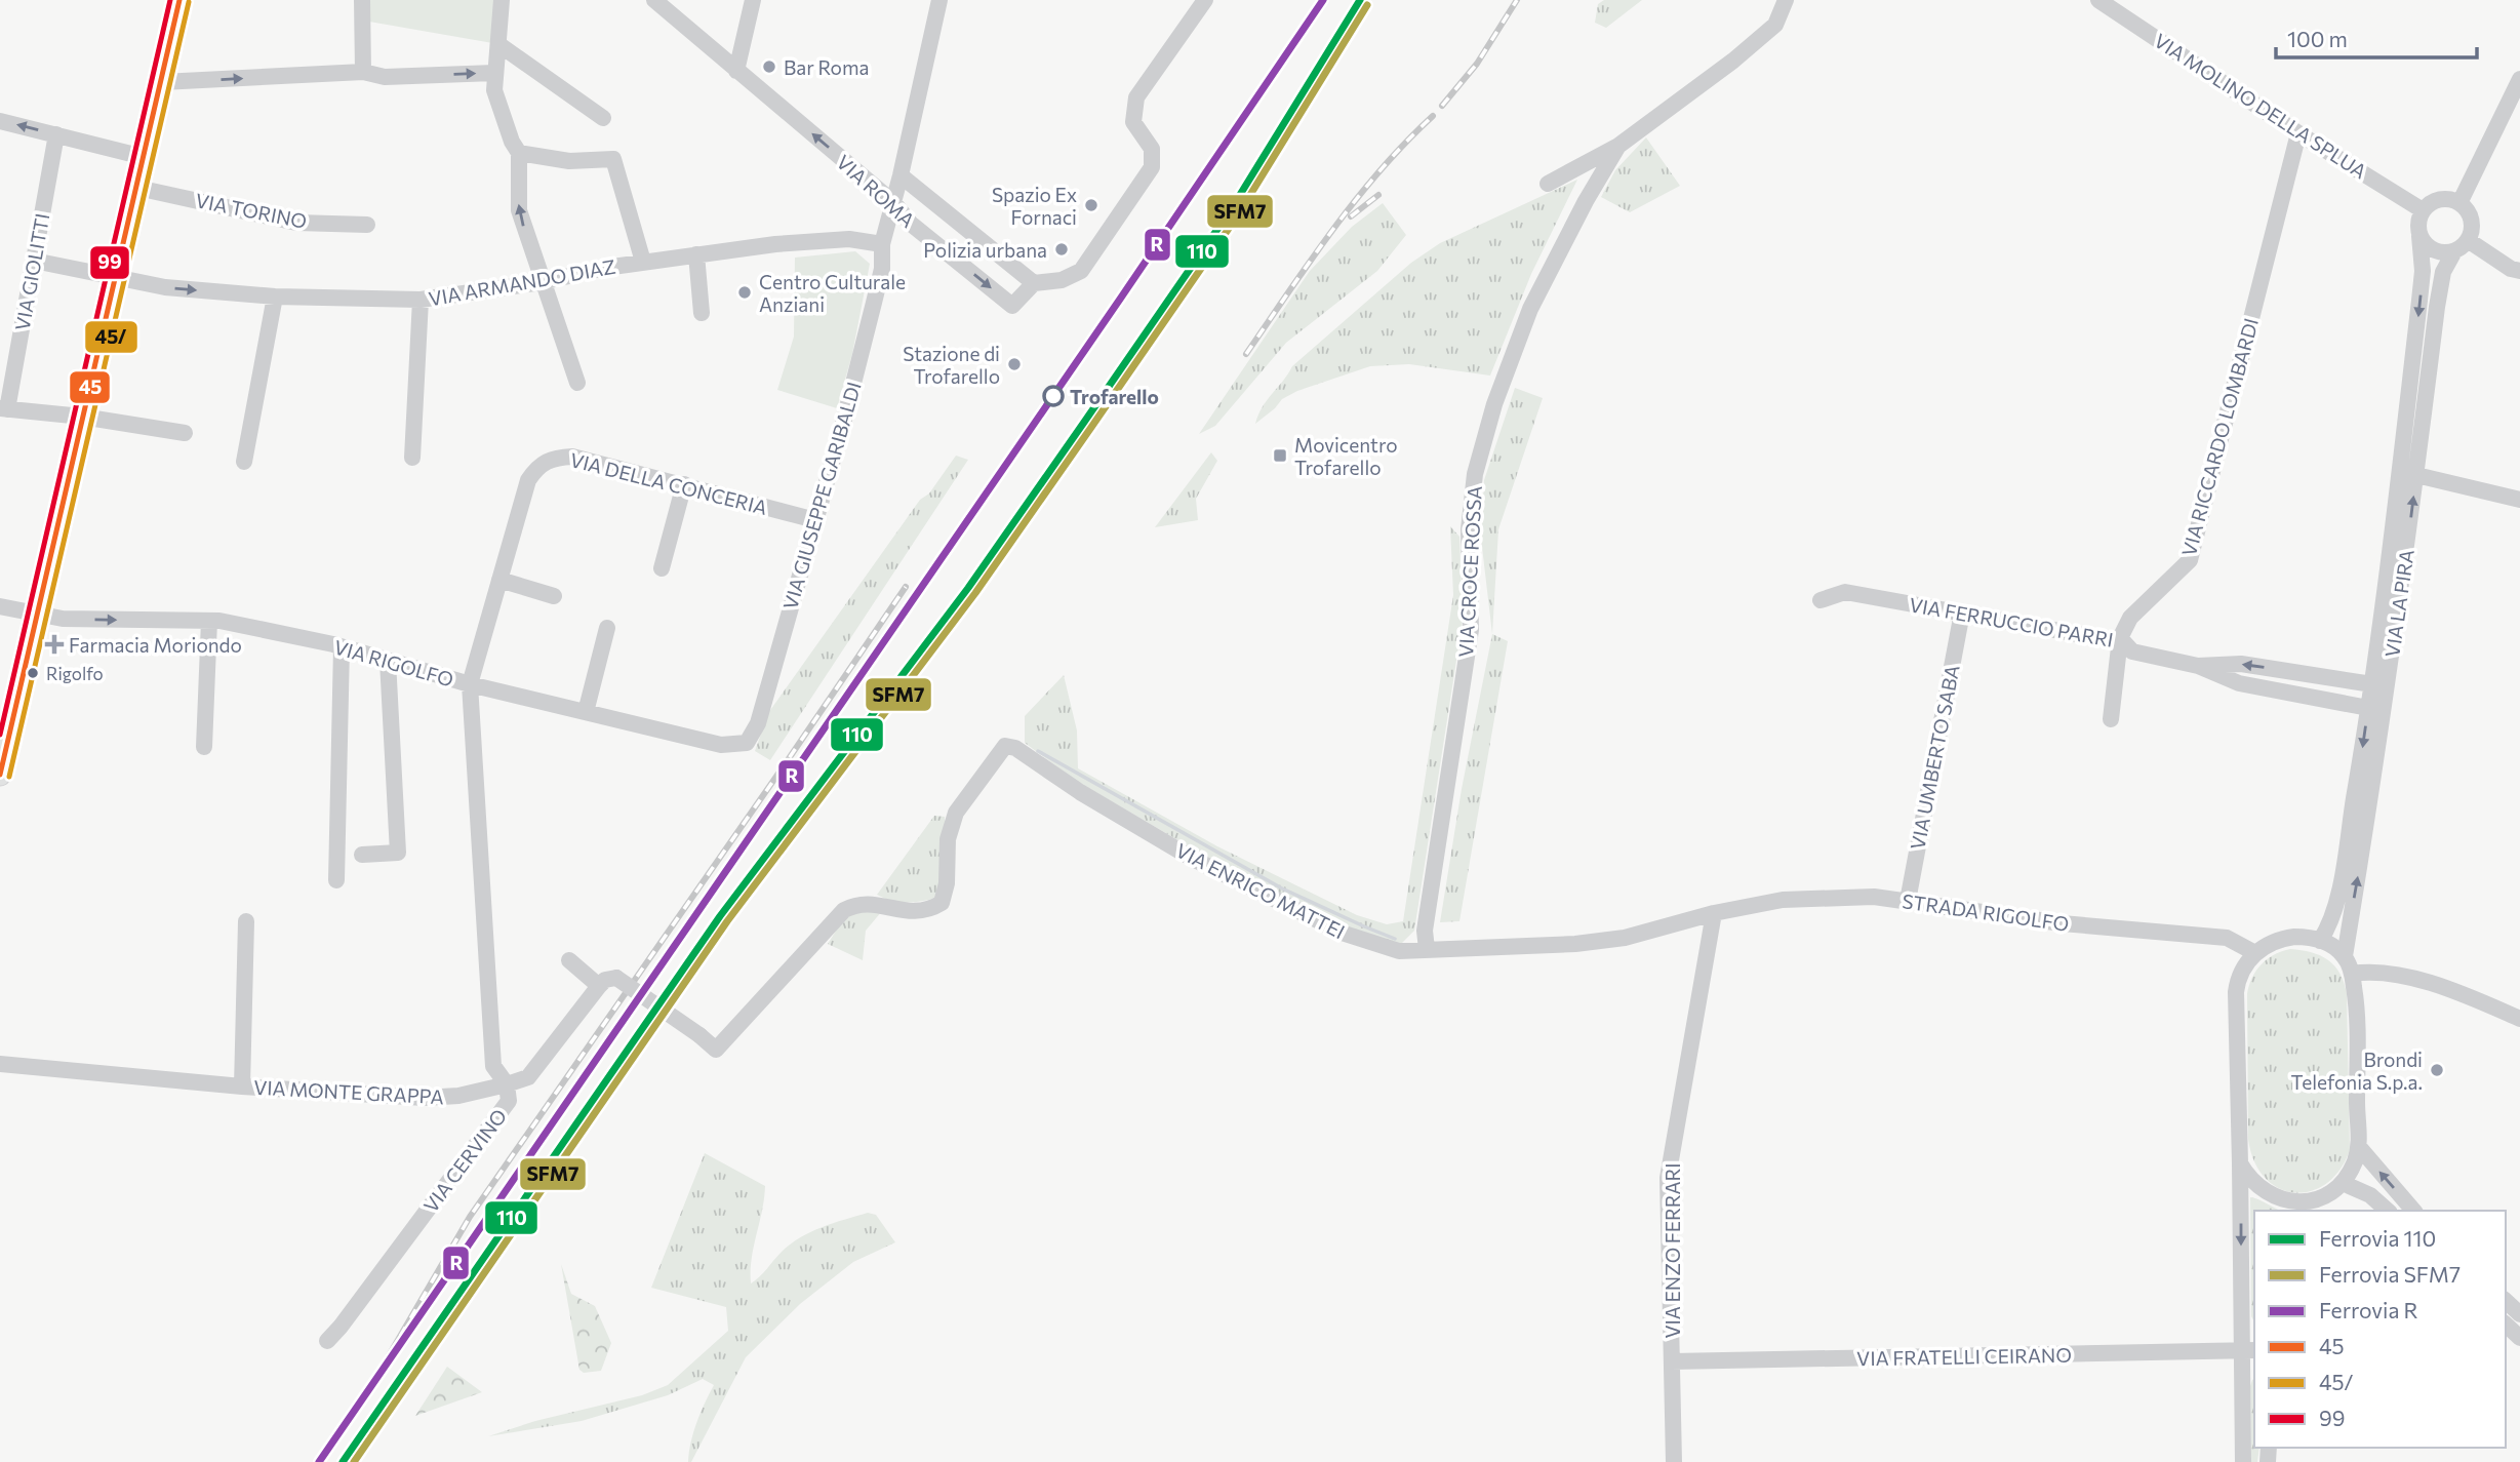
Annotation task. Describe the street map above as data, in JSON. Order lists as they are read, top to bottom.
{
  "streets": {
    "street": [
      "VIA MOLINO DELLA SPLUA",
      "VIA ROMA",
      "VIA TORINO",
      "VIA GIOLITTI",
      "VIA ARMANDO DIAZ",
      "VIA RICCARDO LOMBARDI",
      "VIA DELLA CONCERIA",
      "VIA GIUSEPPE GARIBALDI",
      "VIA CROCE ROSSA",
      "VIA LA PIRA",
      "VIA FERRUCCIO PARRI",
      "VIA RIGOLFO",
      "VIA UMBERTO SABA",
      "VIA ENRICO MATTEI",
      "STRADA RIGOLFO",
      "VIA MONTE GRAPPA",
      "VIA CERVINO",
      "VIA ENZO FERRARI",
      "VIA FRATELLI CEIRANO"
    ]
  },
  "crossings": [
    ["VIA MOLINO DELLA SPLUA", "VIA RICCARDO LOMBARDI"],
    ["VIA MOLINO DELLA SPLUA", "VIA LA PIRA"],
    ["VIA ROMA", "VIA GIUSEPPE GARIBALDI"],
    ["VIA GIOLITTI", "VIA ARMANDO DIAZ"],
    ["VIA ARMANDO DIAZ", "VIA GIUSEPPE GARIBALDI"],
    ["VIA RICCARDO LOMBARDI", "VIA FERRUCCIO PARRI"],
    ["VIA DELLA CONCERIA", "VIA GIUSEPPE GARIBALDI"],
    ["VIA DELLA CONCERIA", "VIA RIGOLFO"],
    ["VIA GIUSEPPE GARIBALDI", "VIA RIGOLFO"],
    ["VIA CROCE ROSSA", "VIA ENRICO MATTEI"],
    ["VIA FERRUCCIO PARRI", "VIA UMBERTO SABA"],
    ["VIA UMBERTO SABA", "STRADA RIGOLFO"],
    ["VIA ENRICO MATTEI", "STRADA RIGOLFO"],
    ["VIA ENRICO MATTEI", "VIA CERVINO"],
    ["VIA ENRICO MATTEI", "VIA ENZO FERRARI"],
    ["STRADA RIGOLFO", "VIA ENZO FERRARI"],
    ["VIA MONTE GRAPPA", "VIA CERVINO"],
    ["VIA ENZO FERRARI", "VIA FRATELLI CEIRANO"]
  ],
  "places": {
    "other": [
      "Bar Roma",
      "Spazio Ex Fornaci",
      "Polizia urbana",
      "Centro Culturale Anziani",
      "Stazione di Trofarello",
      "Trofarello",
      "Rigolfo",
      "Brondi Telefonia S.p.a."
    ],
    "transit": ["Movicentro Trofarello"],
    "health": ["Farmacia Moriondo"]
  },
  "lines": [
    "rail line 110",
    "rail line R",
    "transit line 45",
    "transit line 99",
    "transit line 45/",
    "rail line SFM7"
  ],
  "legend": [
    "Ferrovia 110",
    "Ferrovia SFM7",
    "Ferrovia R",
    "45",
    "45/",
    "99"
  ],
  "scale_bar": "100 m"
}
